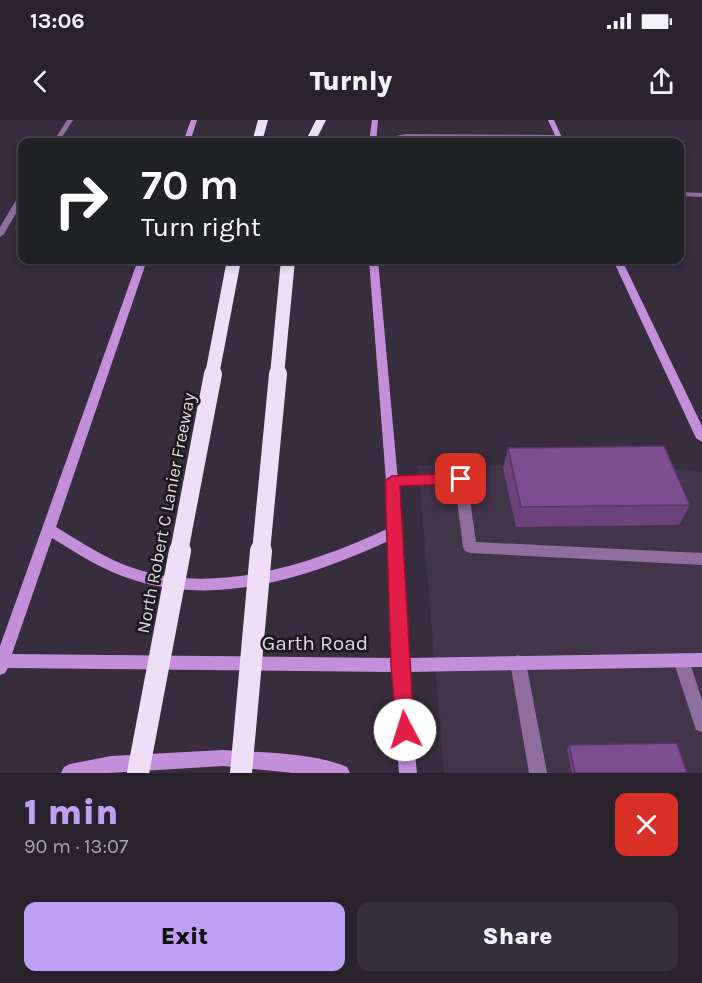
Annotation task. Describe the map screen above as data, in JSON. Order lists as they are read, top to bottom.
{
  "streets": {
    "highway": ["North Robert C Lanier Freeway"],
    "main road": ["Garth Road"]
  },
  "page": {
    "status": "13:06",
    "header": "Turnly",
    "turn": ["70 m", "Turn right"],
    "heading": ["1 min", "90 m · 13:07"],
    "buttons": ["Exit", "Share"]
  }
}
